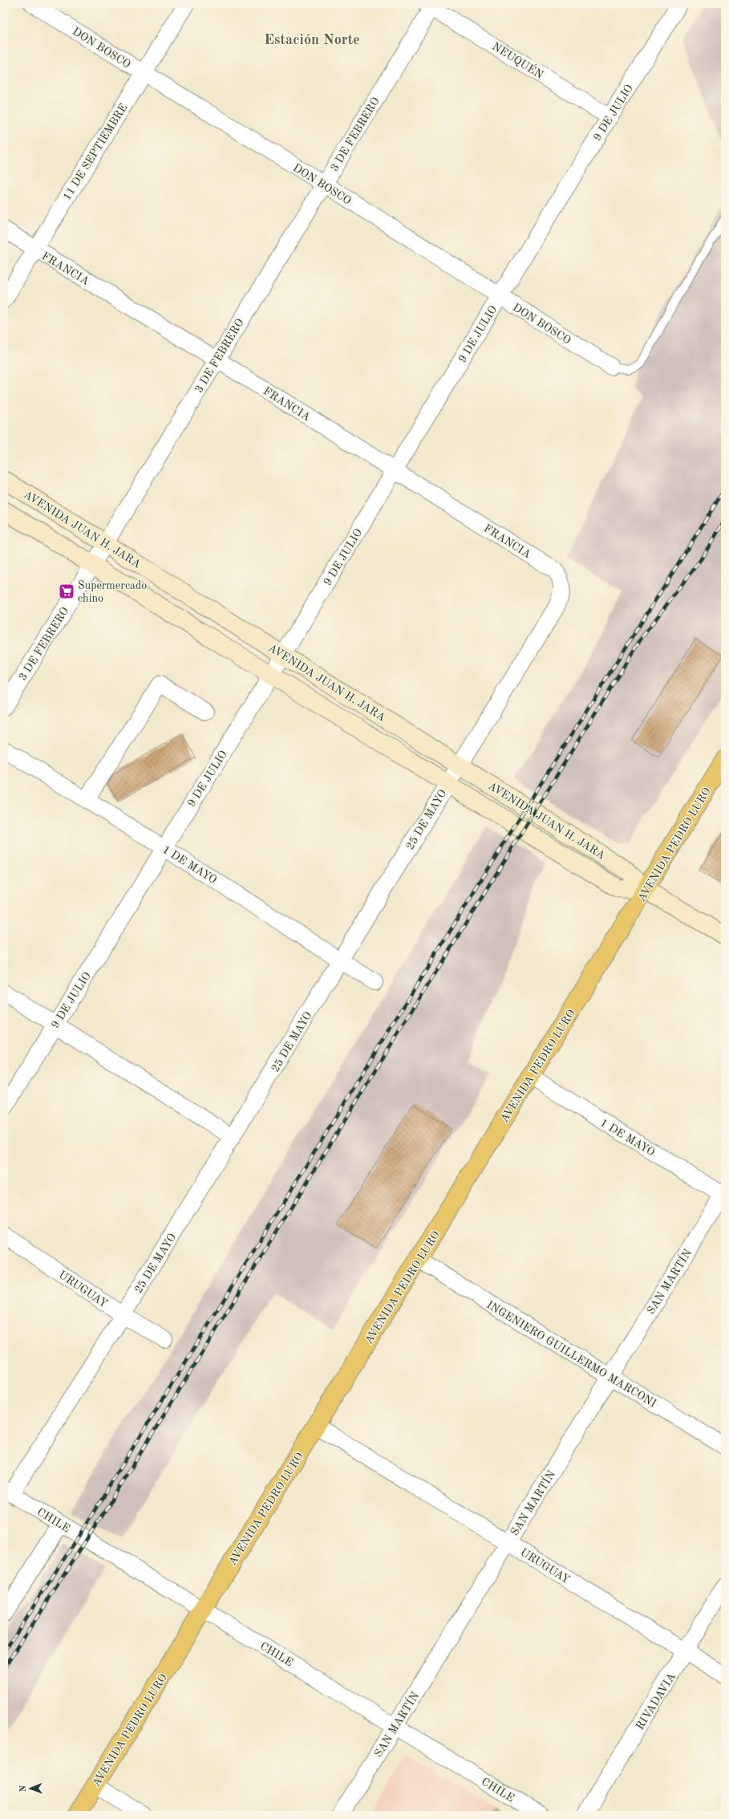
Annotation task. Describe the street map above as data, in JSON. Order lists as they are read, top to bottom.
{
  "streets": {
    "main road": ["AVENIDA JUAN H. JARA", "AVENIDA PEDRO LURO"],
    "street": [
      "DON BOSCO",
      "NEUQUÉN",
      "9 DE JULIO",
      "3 DE FEBRERO",
      "11 DE SEPTIEMBRE",
      "FRANCIA",
      "25 DE MAYO",
      "1 DE MAYO",
      "SAN MARTÍN",
      "URUGUAY",
      "INGENIERO GUILLERMO MARCONI",
      "CHILE",
      "RIVADAVIA"
    ]
  },
  "crossings": [
    ["DON BOSCO", "9 DE JULIO"],
    ["DON BOSCO", "3 DE FEBRERO"],
    ["DON BOSCO", "11 DE SEPTIEMBRE"],
    ["NEUQUÉN", "9 DE JULIO"],
    ["NEUQUÉN", "3 DE FEBRERO"],
    ["9 DE JULIO", "FRANCIA"],
    ["9 DE JULIO", "AVENIDA JUAN H. JARA"],
    ["9 DE JULIO", "1 DE MAYO"],
    ["3 DE FEBRERO", "FRANCIA"],
    ["3 DE FEBRERO", "AVENIDA JUAN H. JARA"],
    ["11 DE SEPTIEMBRE", "FRANCIA"],
    ["FRANCIA", "25 DE MAYO"],
    ["AVENIDA JUAN H. JARA", "25 DE MAYO"],
    ["AVENIDA JUAN H. JARA", "AVENIDA PEDRO LURO"],
    ["25 DE MAYO", "1 DE MAYO"],
    ["25 DE MAYO", "URUGUAY"],
    ["25 DE MAYO", "CHILE"],
    ["AVENIDA PEDRO LURO", "1 DE MAYO"],
    ["AVENIDA PEDRO LURO", "URUGUAY"],
    ["AVENIDA PEDRO LURO", "INGENIERO GUILLERMO MARCONI"],
    ["AVENIDA PEDRO LURO", "CHILE"],
    ["1 DE MAYO", "SAN MARTÍN"],
    ["SAN MARTÍN", "URUGUAY"],
    ["SAN MARTÍN", "INGENIERO GUILLERMO MARCONI"],
    ["SAN MARTÍN", "CHILE"],
    ["URUGUAY", "RIVADAVIA"]
  ],
  "districts": ["Estación Norte"],
  "places": {
    "supermarket": ["Supermercado chino"]
  },
  "north": "left"
}
